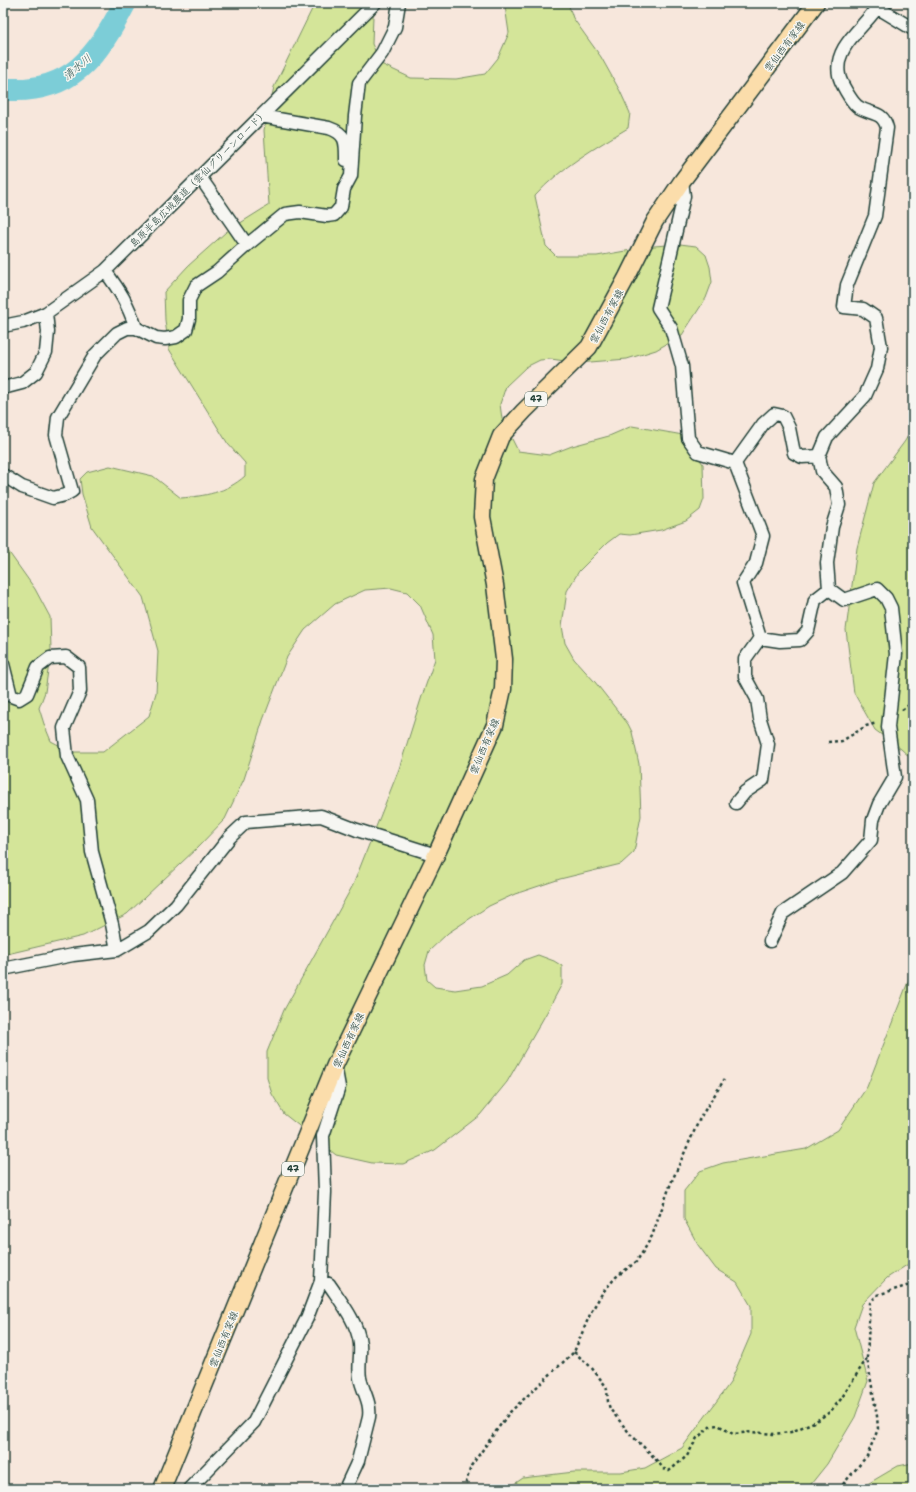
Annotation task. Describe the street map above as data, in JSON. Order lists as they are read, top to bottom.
{
  "streets": {
    "main road": ["雲仙西有家線", "47"],
    "street": ["島原半島広域農道（雲仙グリーンロード）"]
  },
  "water": ["清水川"]
}
